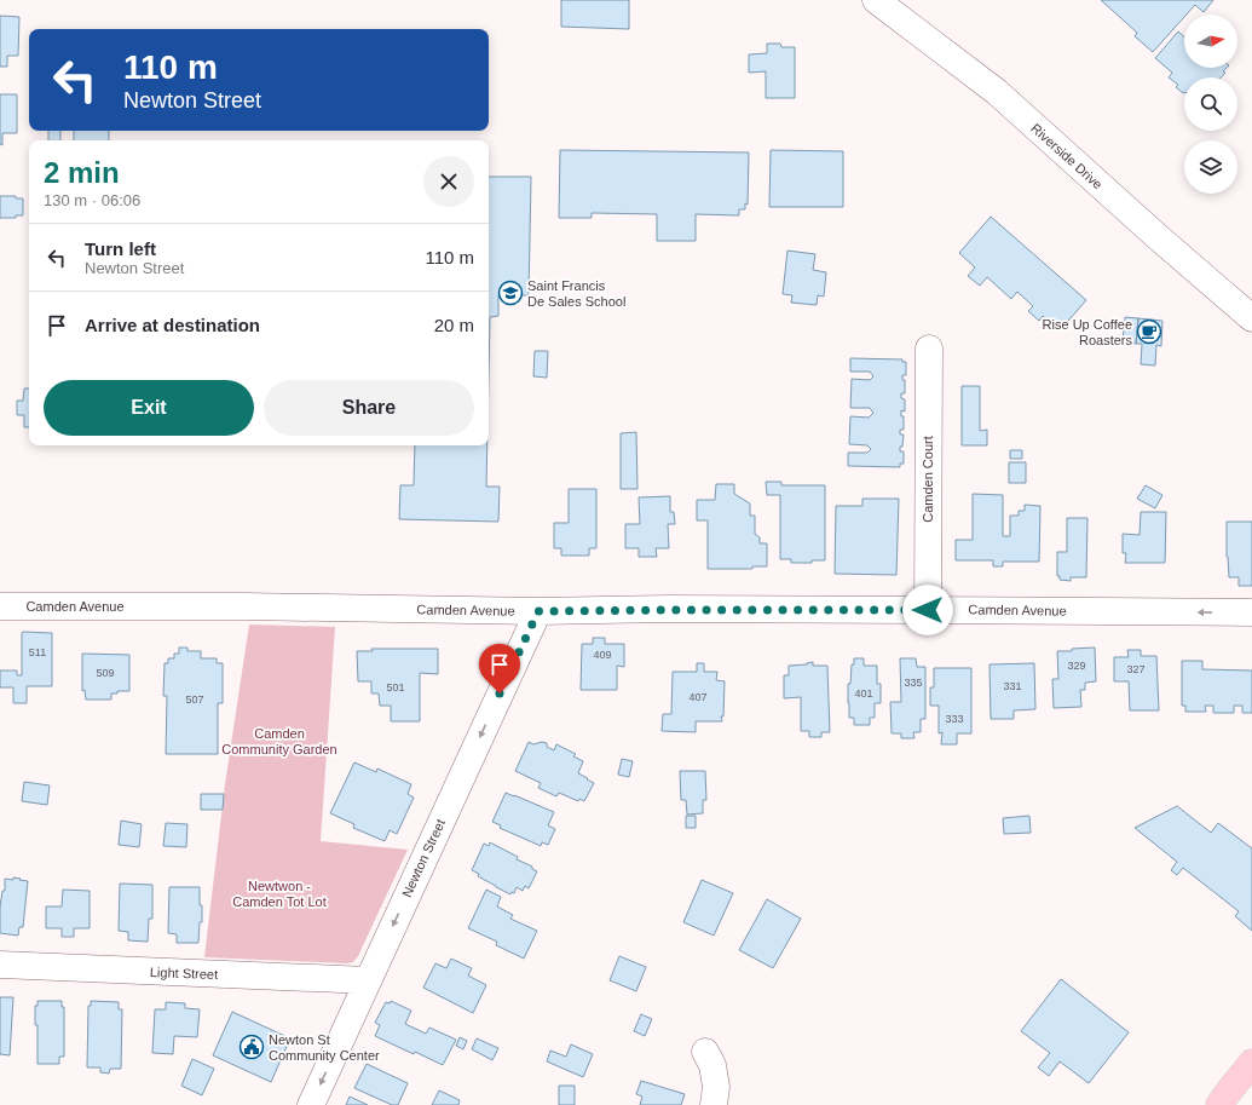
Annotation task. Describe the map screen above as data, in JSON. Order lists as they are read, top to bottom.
{
  "streets": {
    "street": [
      "Riverside Drive",
      "Camden Court",
      "Camden Avenue",
      "Newton Street",
      "Light Street"
    ]
  },
  "crossings": [
    ["Camden Court", "Camden Avenue"],
    ["Camden Avenue", "Newton Street"],
    ["Newton Street", "Light Street"]
  ],
  "one_way": ["Newton Street"],
  "parks": ["Camden Community Garden", "Newtwon - Camden Tot Lot"],
  "places": {
    "school or university": ["Saint Francis De Sales School"],
    "cafe": ["Rise Up Coffee Roasters"],
    "public building": ["Newton St Community Center"]
  },
  "house_numbers": [
    "511",
    "409",
    "329",
    "327",
    "509",
    "335",
    "331",
    "501",
    "401",
    "407",
    "507",
    "333"
  ],
  "north": "right",
  "page": {
    "turn": ["110 m", "Newton Street"],
    "heading": ["2 min", "130 m · 06:06"],
    "list": [
      {
        "name": "Turn left",
        "note": "Newton Street",
        "value": "110 m"
      },
      {
        "name": "Arrive at destination",
        "value": "20 m"
      }
    ],
    "buttons": ["Exit", "Share"]
  }
}
